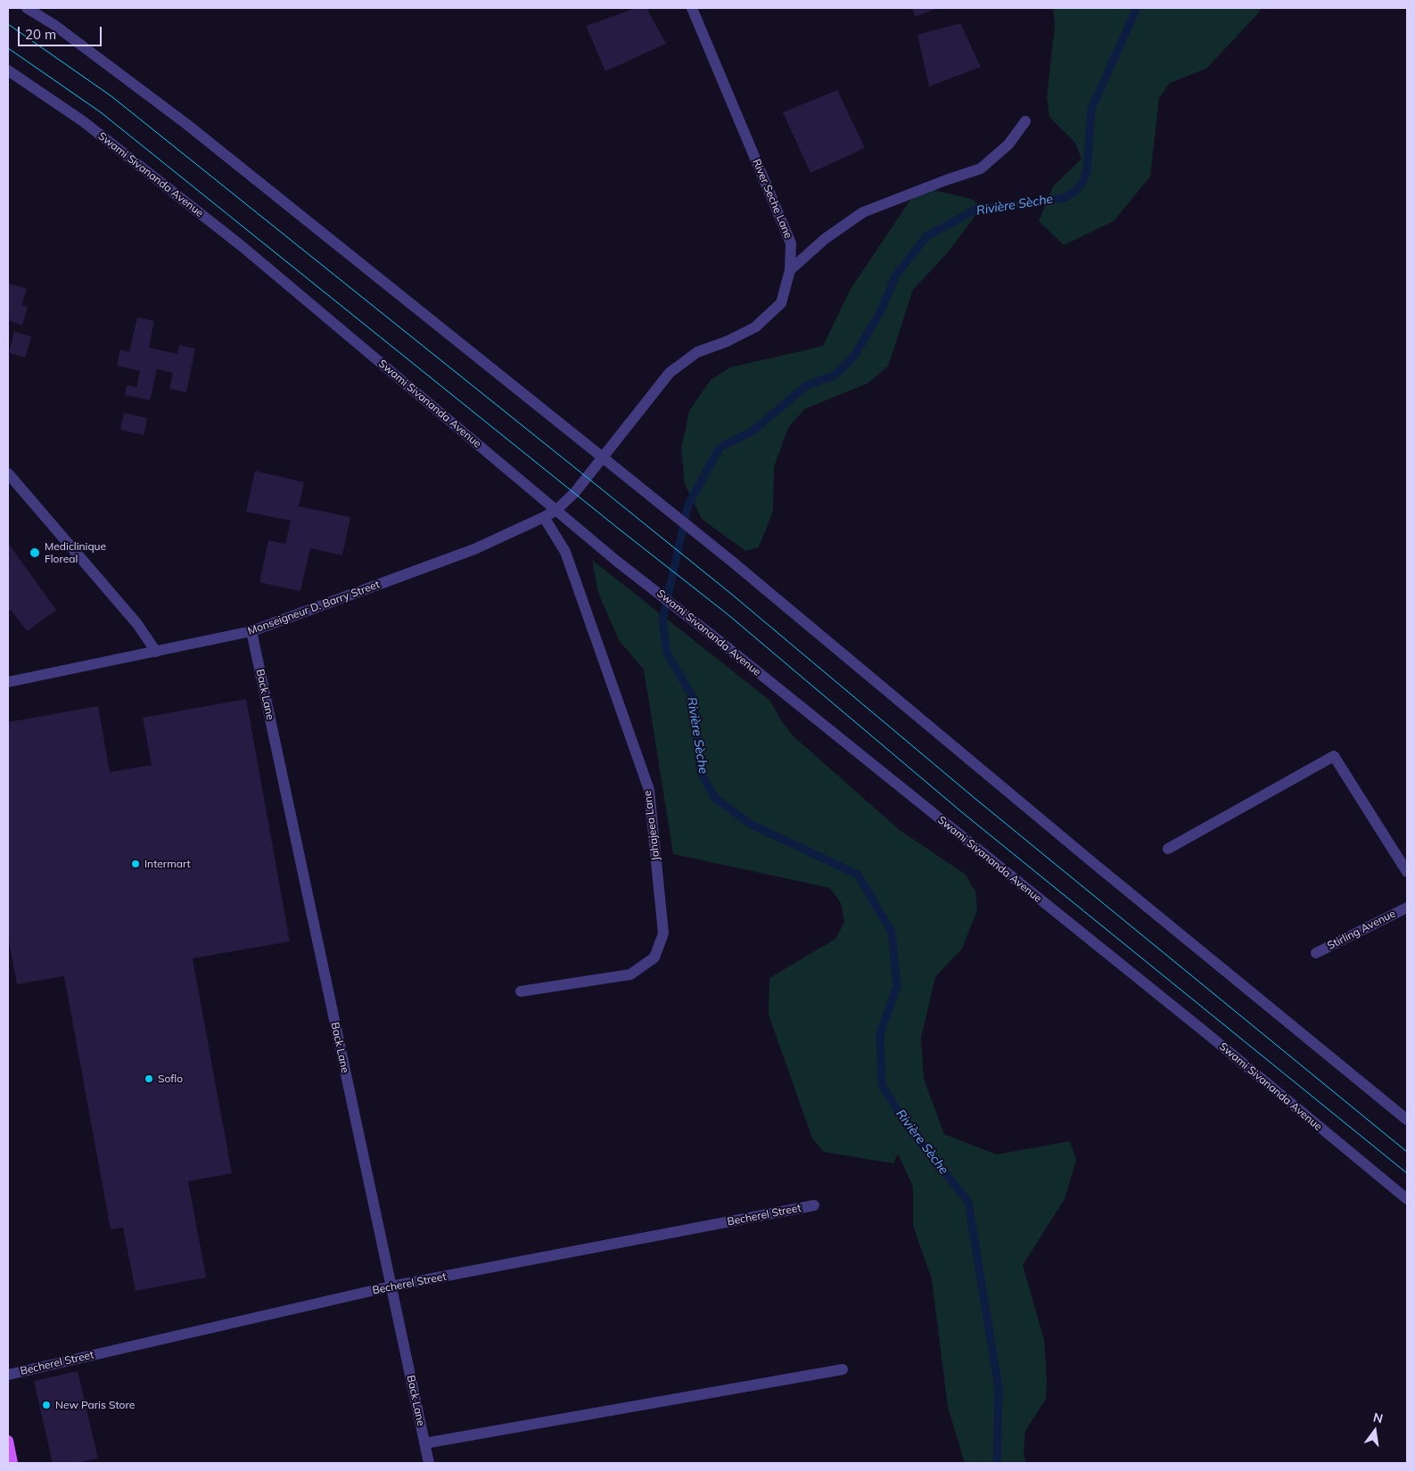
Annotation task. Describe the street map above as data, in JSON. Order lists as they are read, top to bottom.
{
  "streets": {
    "street": [
      "Swami Sivananda Avenue",
      "River Seche Lane",
      "Monseigneur D. Barry Street",
      "Back Lane",
      "Jahajeea Lane",
      "Stirling Avenue",
      "Becherel Street"
    ]
  },
  "crossings": [
    ["Swami Sivananda Avenue", "River Seche Lane"],
    ["Swami Sivananda Avenue", "Monseigneur D. Barry Street"],
    ["River Seche Lane", "Monseigneur D. Barry Street"],
    ["Monseigneur D. Barry Street", "Back Lane"],
    ["Monseigneur D. Barry Street", "Jahajeea Lane"],
    ["Back Lane", "Becherel Street"]
  ],
  "water": ["Rivière Sèche"],
  "places": [
    "Mediclinique Floreal",
    "Intermart",
    "Soflo",
    "New Paris Store"
  ],
  "scale_bar": "20 m",
  "north": "top"
}
